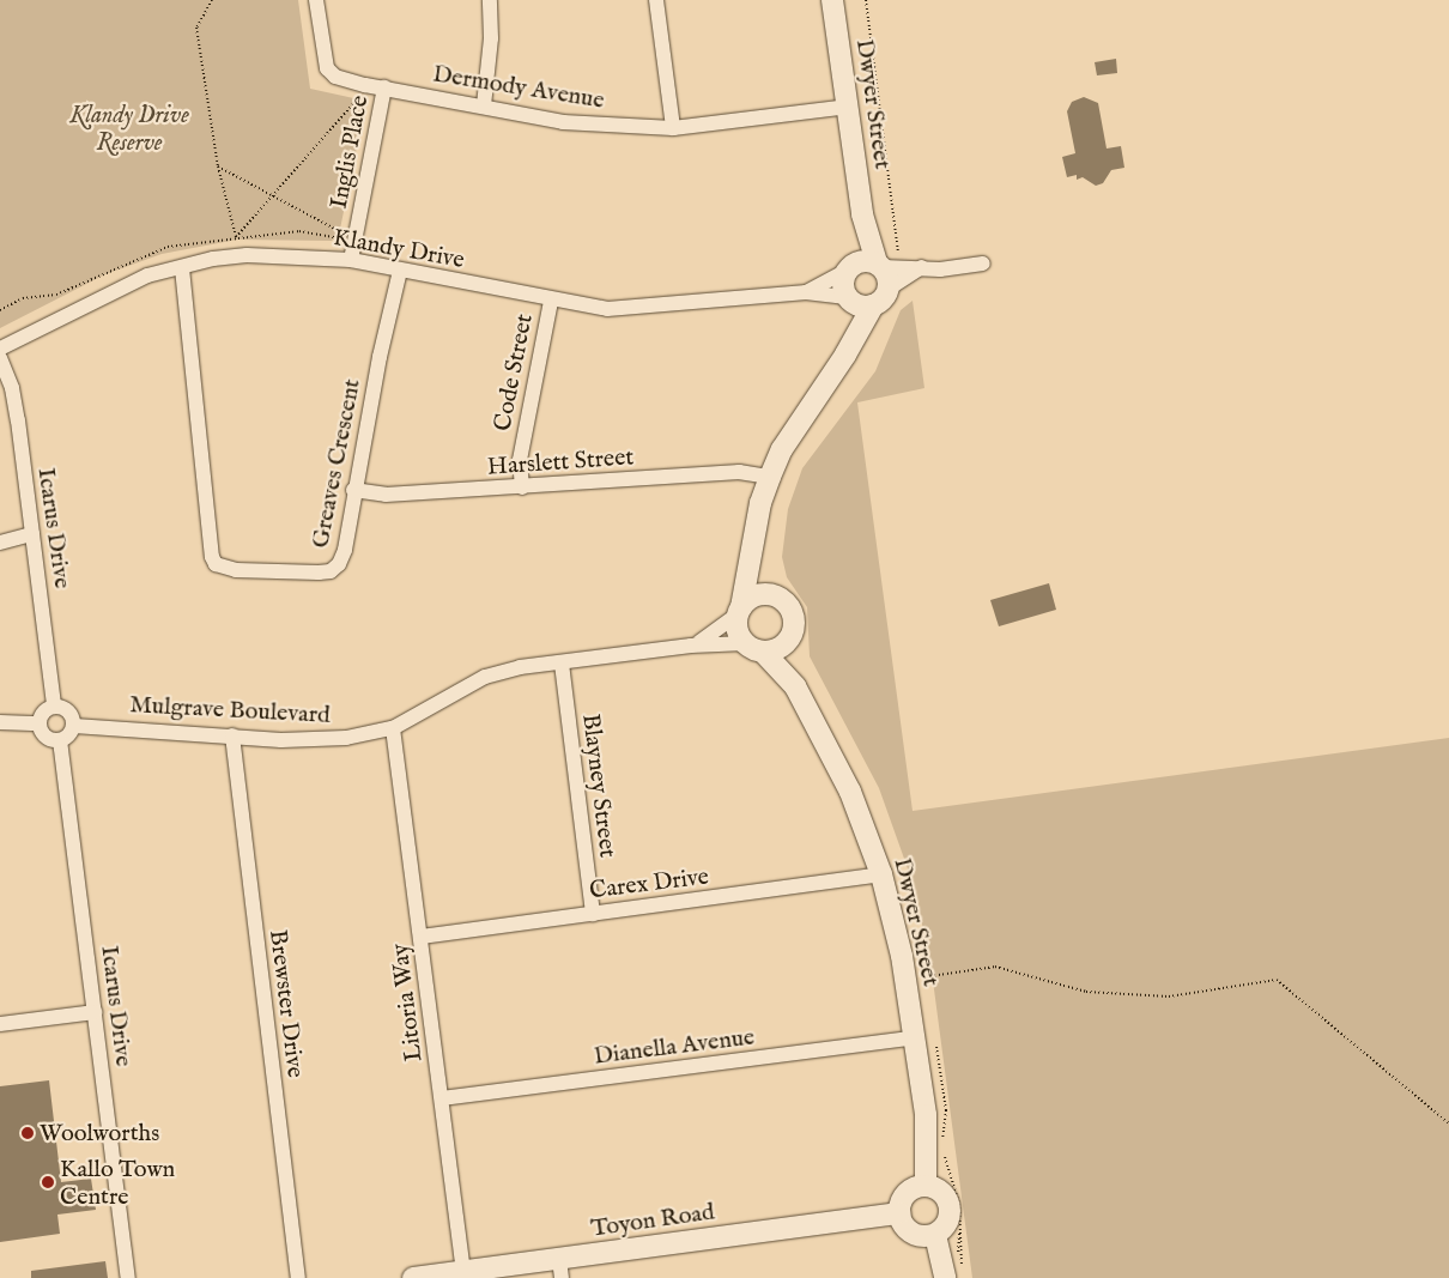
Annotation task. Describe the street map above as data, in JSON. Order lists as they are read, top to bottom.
{
  "streets": {
    "street": [
      "Dermody Avenue",
      "Dwyer Street",
      "Inglis Place",
      "Klandy Drive",
      "Code Street",
      "Harslett Street",
      "Greaves Crescent",
      "Icarus Drive",
      "Mulgrave Boulevard",
      "Blayney Street",
      "Carex Drive",
      "Litoria Way",
      "Brewster Drive",
      "Dianella Avenue",
      "Toyon Road"
    ]
  },
  "crossings": [
    ["Dermody Avenue", "Dwyer Street"],
    ["Dermody Avenue", "Inglis Place"],
    ["Dwyer Street", "Klandy Drive"],
    ["Dwyer Street", "Mulgrave Boulevard"],
    ["Dwyer Street", "Carex Drive"],
    ["Dwyer Street", "Dianella Avenue"],
    ["Dwyer Street", "Toyon Road"],
    ["Inglis Place", "Klandy Drive"],
    ["Klandy Drive", "Code Street"],
    ["Klandy Drive", "Greaves Crescent"],
    ["Code Street", "Harslett Street"],
    ["Harslett Street", "Greaves Crescent"],
    ["Icarus Drive", "Mulgrave Boulevard"],
    ["Mulgrave Boulevard", "Blayney Street"],
    ["Mulgrave Boulevard", "Litoria Way"],
    ["Mulgrave Boulevard", "Brewster Drive"],
    ["Blayney Street", "Carex Drive"],
    ["Carex Drive", "Litoria Way"],
    ["Litoria Way", "Dianella Avenue"],
    ["Litoria Way", "Toyon Road"]
  ],
  "parks": ["Klandy Drive Reserve"],
  "places": ["Woolworths", "Kallo Town Centre"]
}
